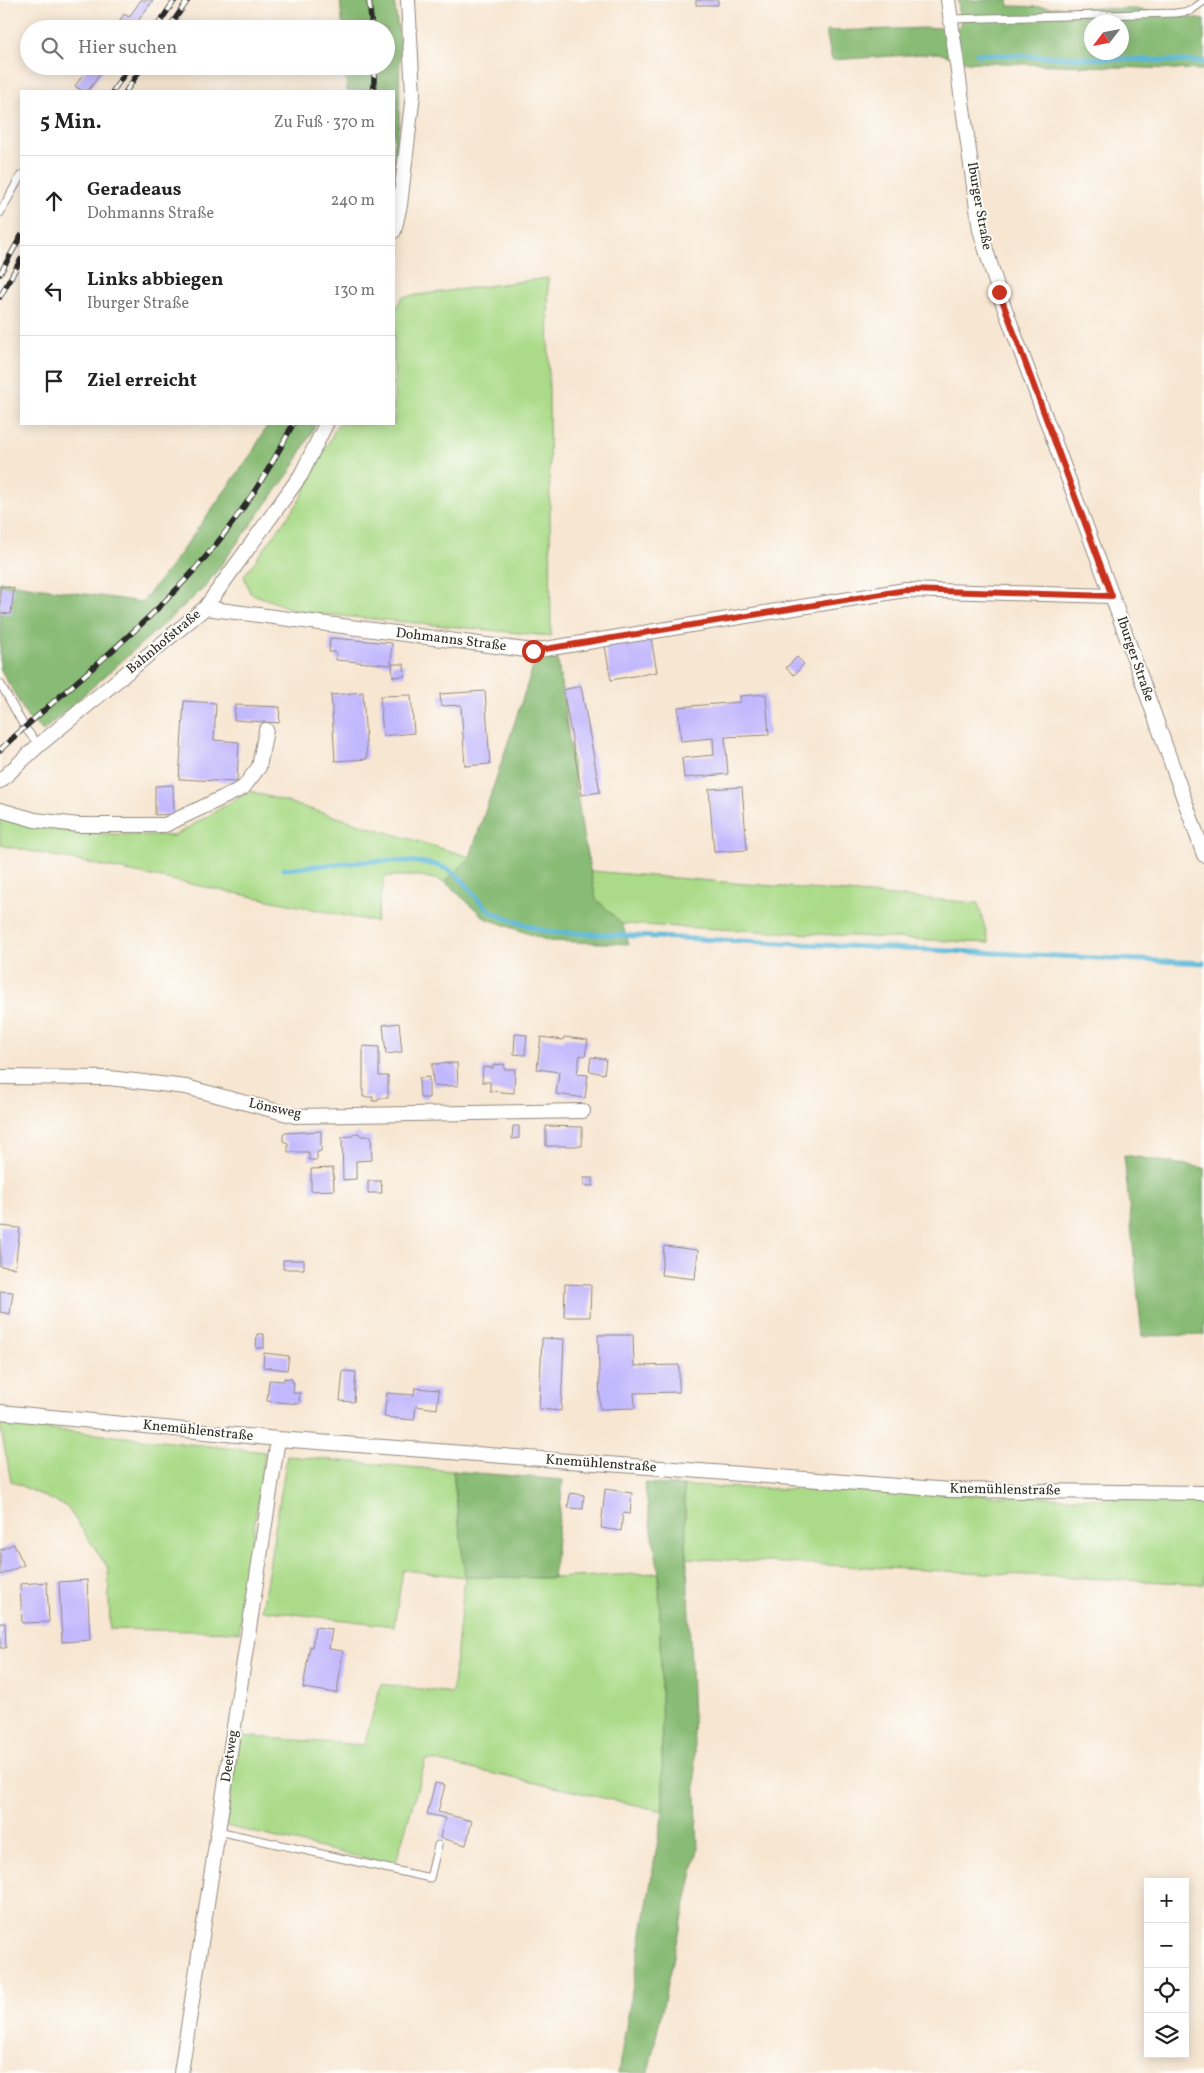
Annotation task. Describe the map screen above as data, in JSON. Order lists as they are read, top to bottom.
{
  "streets": {
    "street": [
      "Iburger Straße",
      "Dohmanns Straße",
      "Bahnhofstraße",
      "Lönsweg",
      "Knemühlenstraße",
      "Deetweg"
    ]
  },
  "crossings": [
    ["Iburger Straße", "Dohmanns Straße"],
    ["Dohmanns Straße", "Bahnhofstraße"],
    ["Knemühlenstraße", "Deetweg"]
  ],
  "north": "bottom left",
  "page": {
    "search": "Hier suchen",
    "heading": ["5 Min.", "Zu Fuß · 370 m"],
    "list": [
      ["Geradeaus", "Dohmanns Straße", "240 m"],
      ["Links abbiegen", "Iburger Straße", "130 m"],
      "Ziel erreicht"
    ],
    "map_buttons": ["+", "−"]
  }
}
